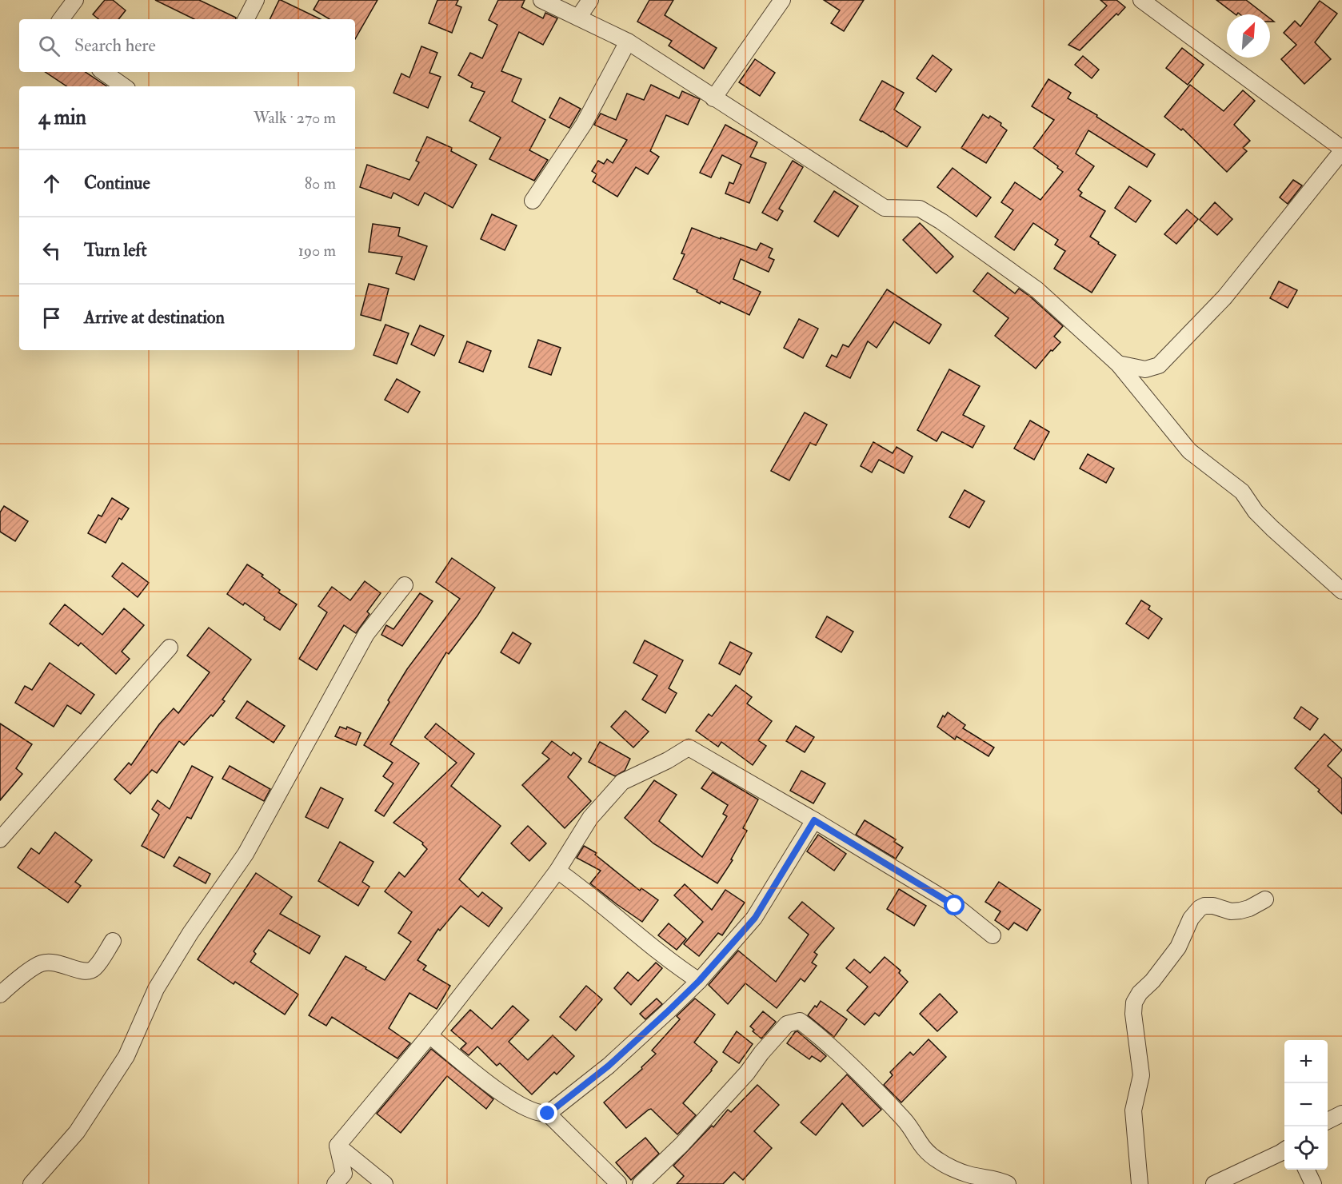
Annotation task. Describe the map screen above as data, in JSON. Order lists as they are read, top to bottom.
{
  "north": "top right",
  "page": {
    "search": "Search here",
    "heading": ["4 min", "Walk · 270 m"],
    "list": [
      ["Continue", "80 m"],
      ["Turn left", "190 m"],
      "Arrive at destination"
    ],
    "map_buttons": ["+", "−"]
  }
}
